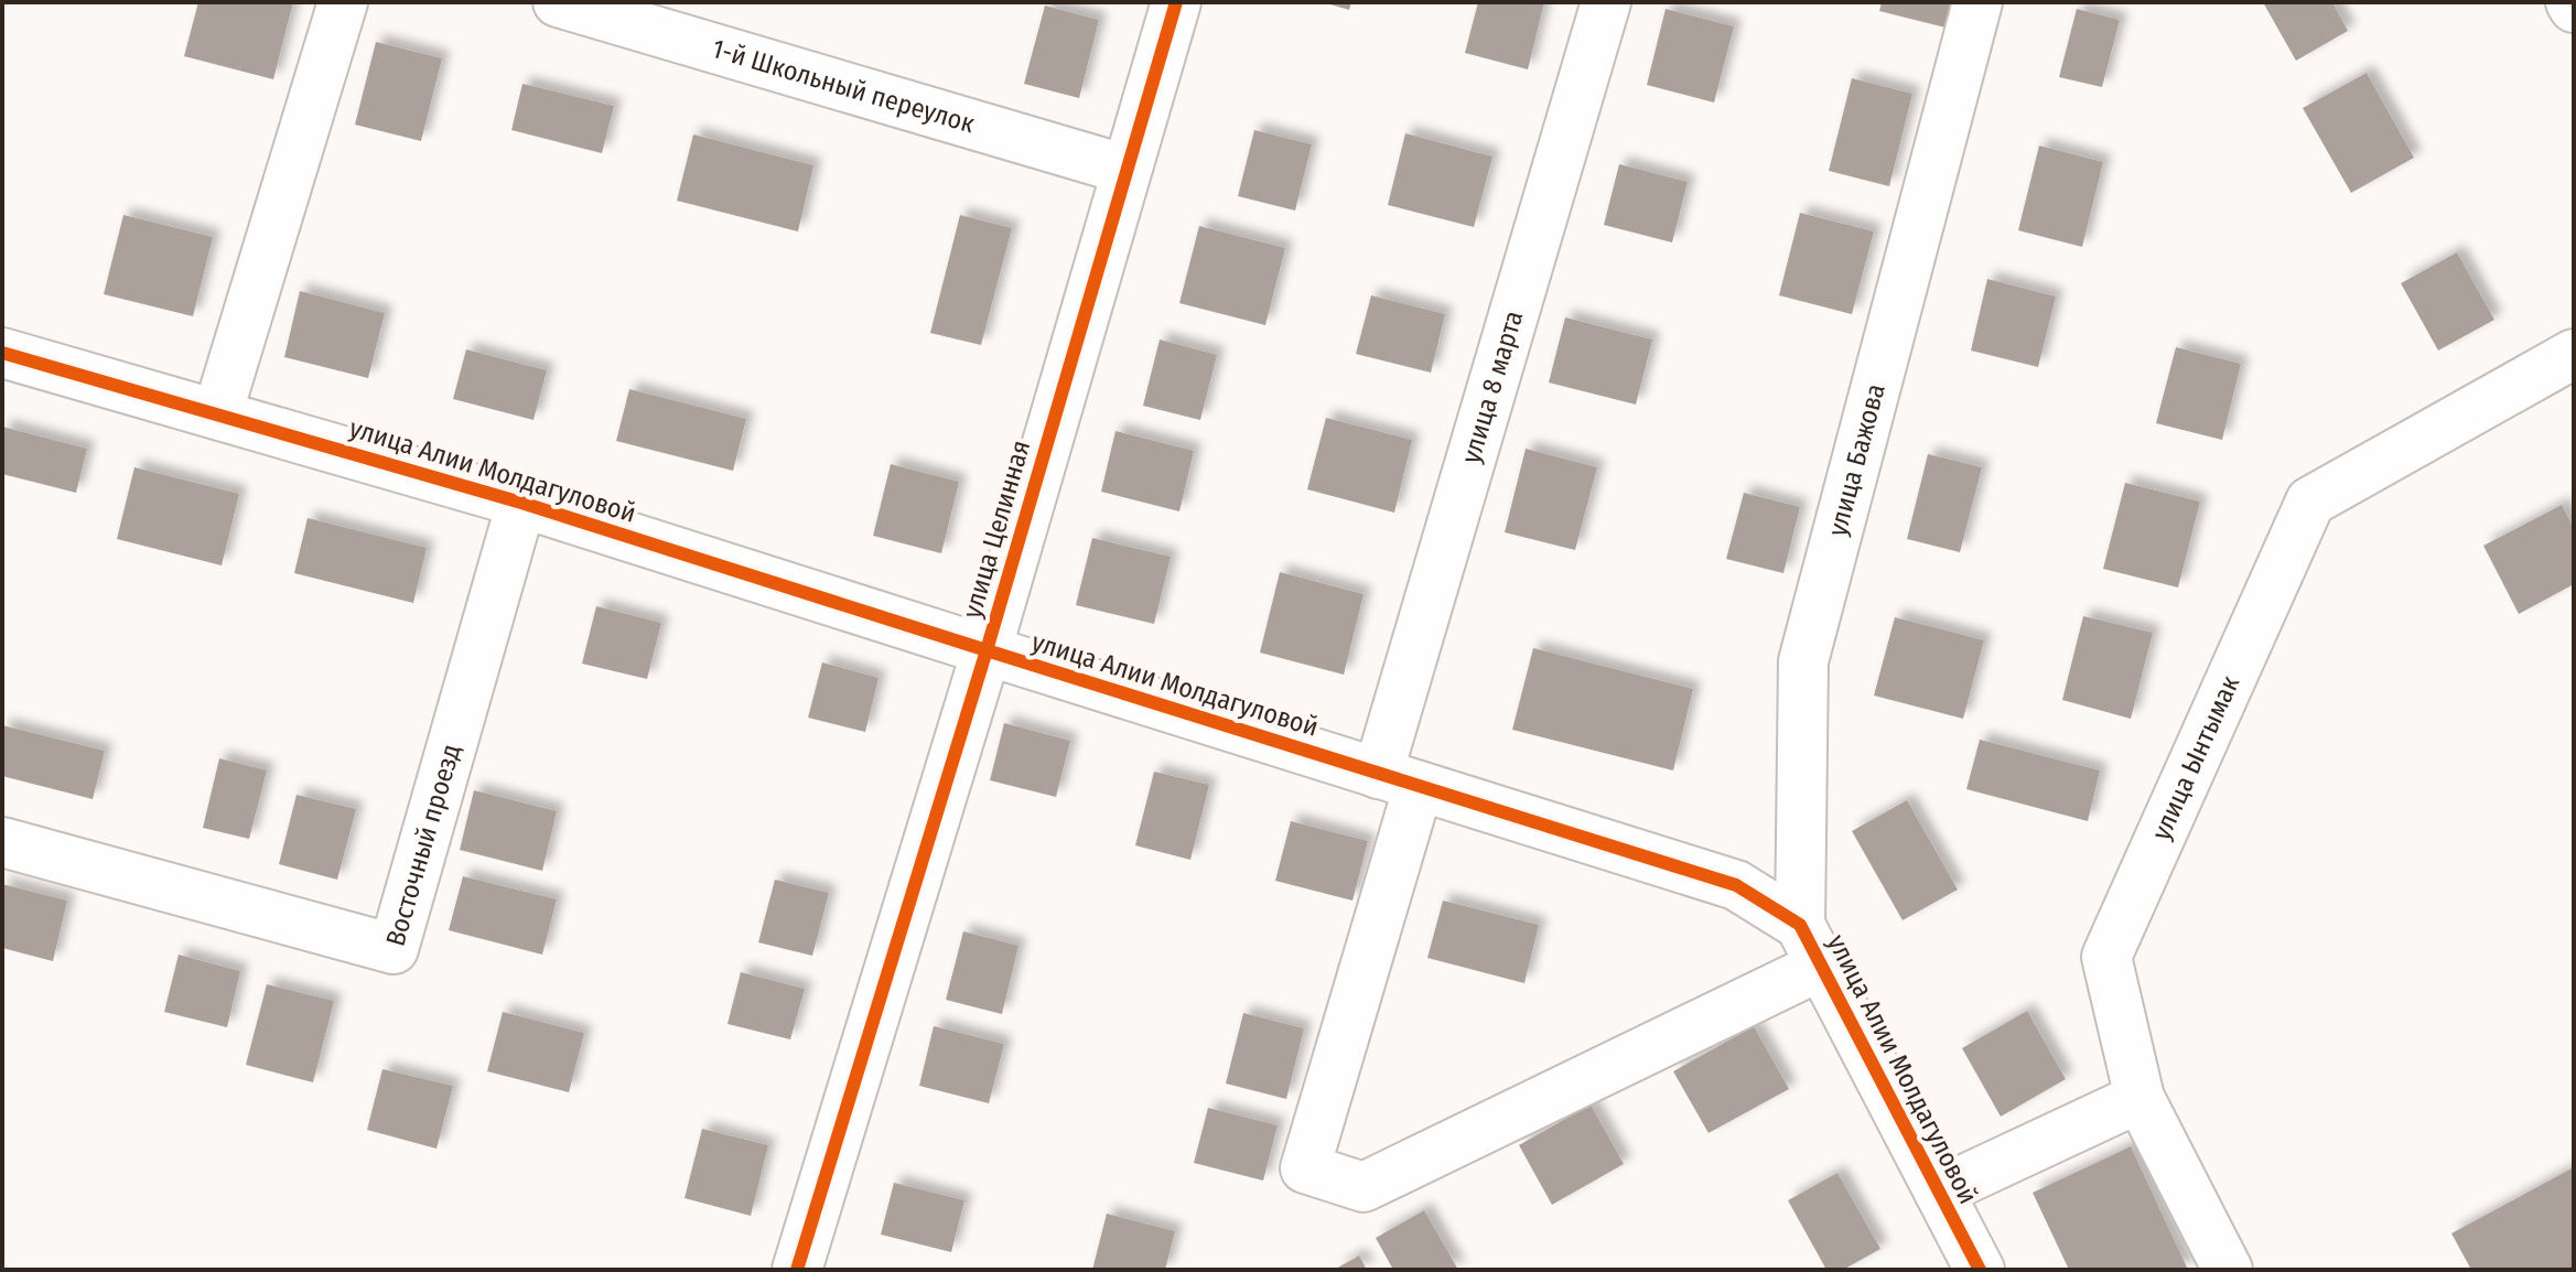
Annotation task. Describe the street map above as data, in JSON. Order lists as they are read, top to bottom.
{
  "streets": {
    "street": [
      "1-й Школьный переулок",
      "улица 8 марта",
      "улица Бажова",
      "улица Алии Молдагуловой",
      "улица Целинная",
      "улица Ынтымак",
      "Восточный проезд"
    ]
  },
  "crossings": [
    ["1-й Школьный переулок", "улица Целинная"],
    ["улица 8 марта", "улица Бажова"],
    ["улица 8 марта", "улица Алии Молдагуловой"],
    ["улица Бажова", "улица Алии Молдагуловой"],
    ["улица Алии Молдагуловой", "улица Целинная"],
    ["улица Алии Молдагуловой", "Восточный проезд"]
  ]
}
